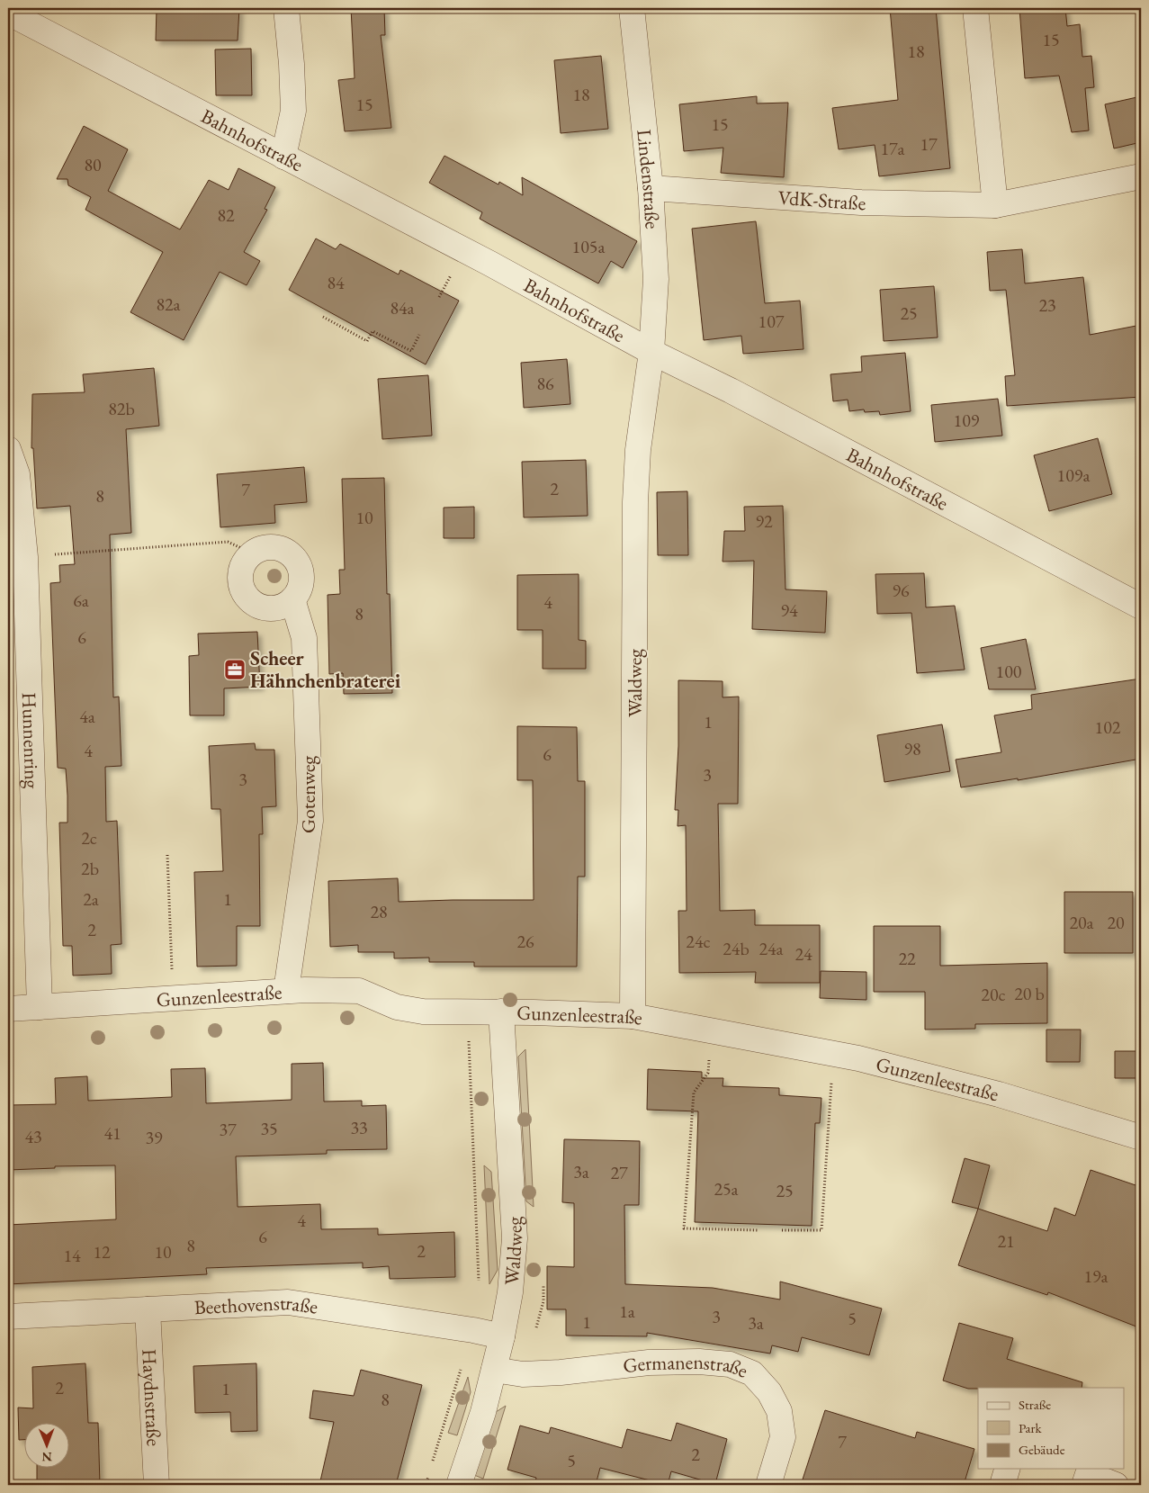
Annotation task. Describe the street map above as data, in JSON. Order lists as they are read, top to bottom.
{
  "streets": {
    "street": [
      "Bahnhofstraße",
      "Lindenstraße",
      "VdK-Straße",
      "Waldweg",
      "Hunnenring",
      "Gotenweg",
      "Gunzenleestraße",
      "Beethovenstraße",
      "Germanenstraße",
      "Haydnstraße"
    ]
  },
  "crossings": [
    ["Bahnhofstraße", "Lindenstraße"],
    ["Bahnhofstraße", "Waldweg"],
    ["Lindenstraße", "VdK-Straße"],
    ["Lindenstraße", "Waldweg"],
    ["Waldweg", "Gunzenleestraße"],
    ["Waldweg", "Beethovenstraße"],
    ["Waldweg", "Germanenstraße"],
    ["Hunnenring", "Gunzenleestraße"],
    ["Gotenweg", "Gunzenleestraße"],
    ["Beethovenstraße", "Haydnstraße"]
  ],
  "places": {
    "office": ["Scheer Hähnchenbraterei"]
  },
  "house_numbers": [
    "15",
    "18",
    "18",
    "15",
    "15",
    "17",
    "17a",
    "80",
    "82",
    "105a",
    "84",
    "82a",
    "23",
    "84a",
    "25",
    "107",
    "86",
    "82b",
    "109",
    "109a",
    "2",
    "7",
    "8",
    "10",
    "92",
    "96",
    "6a",
    "4",
    "94",
    "8",
    "6",
    "100",
    "4a",
    "1",
    "102",
    "98",
    "4",
    "6",
    "3",
    "3",
    "2c",
    "2b",
    "2a",
    "1",
    "28",
    "20a",
    "20",
    "2",
    "26",
    "24c",
    "24b",
    "24a",
    "24",
    "22",
    "20 b",
    "20c",
    "33",
    "35",
    "37",
    "41",
    "43",
    "39",
    "3a",
    "27",
    "25a",
    "25",
    "4",
    "6",
    "21",
    "8",
    "2",
    "12",
    "10",
    "14",
    "19a",
    "1a",
    "3",
    "5",
    "1",
    "3a",
    "2",
    "1",
    "8",
    "7",
    "2",
    "5"
  ],
  "legend": ["Straße", "Park", "Gebäude"],
  "north": "bottom"
}
